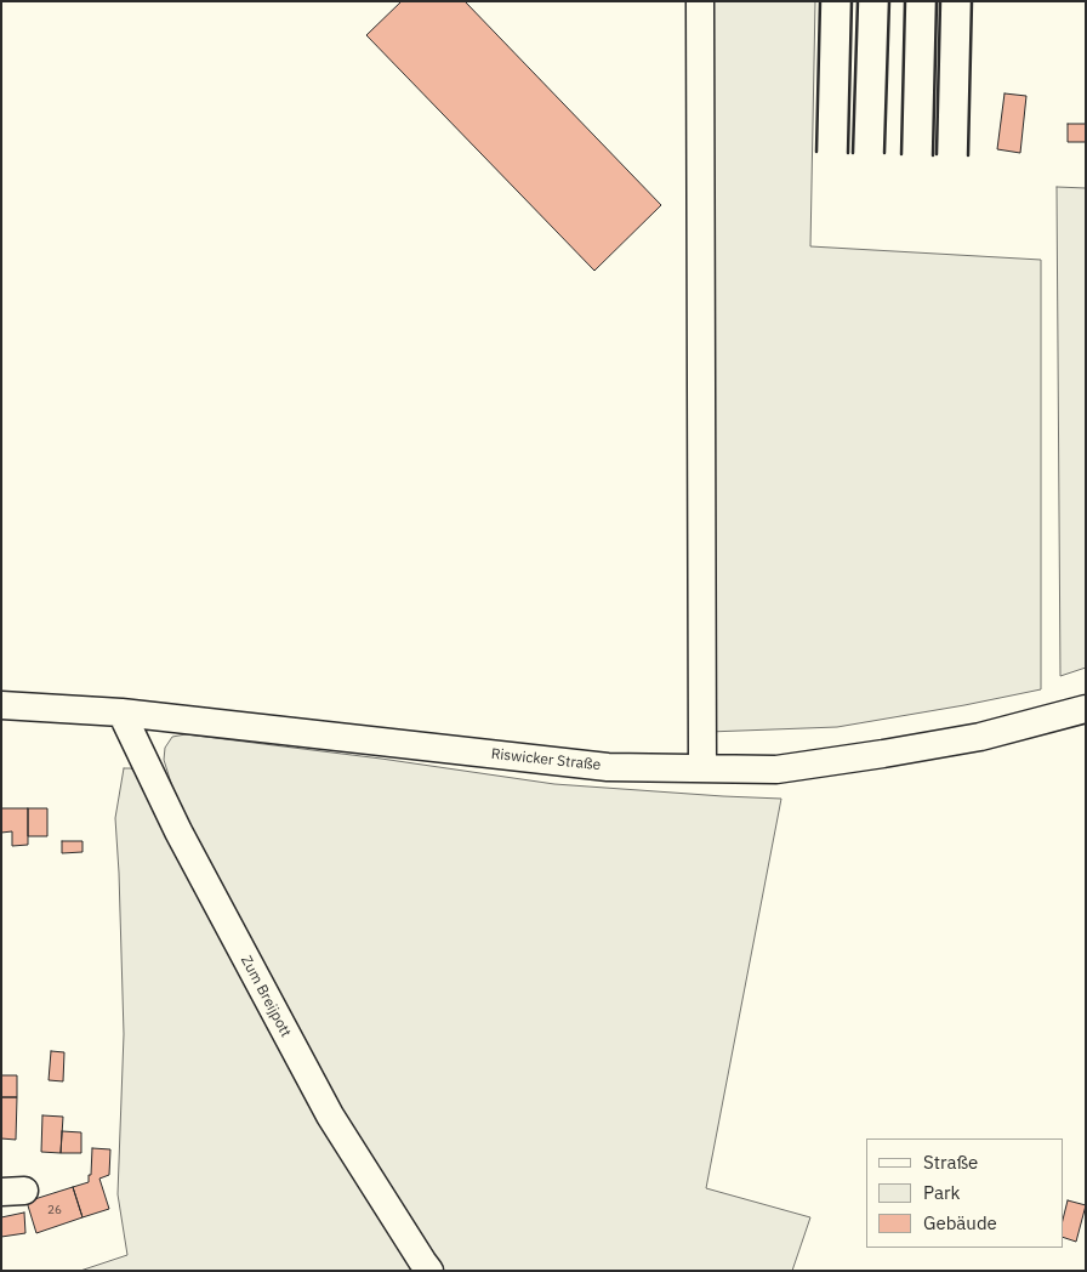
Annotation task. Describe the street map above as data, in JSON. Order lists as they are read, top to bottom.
{
  "streets": {
    "street": ["Riswicker Straße", "Zum Breijpott"]
  },
  "crossings": [
    ["Riswicker Straße", "Zum Breijpott"]
  ],
  "house_numbers": ["26"],
  "legend": ["Straße", "Park", "Gebäude"]
}
